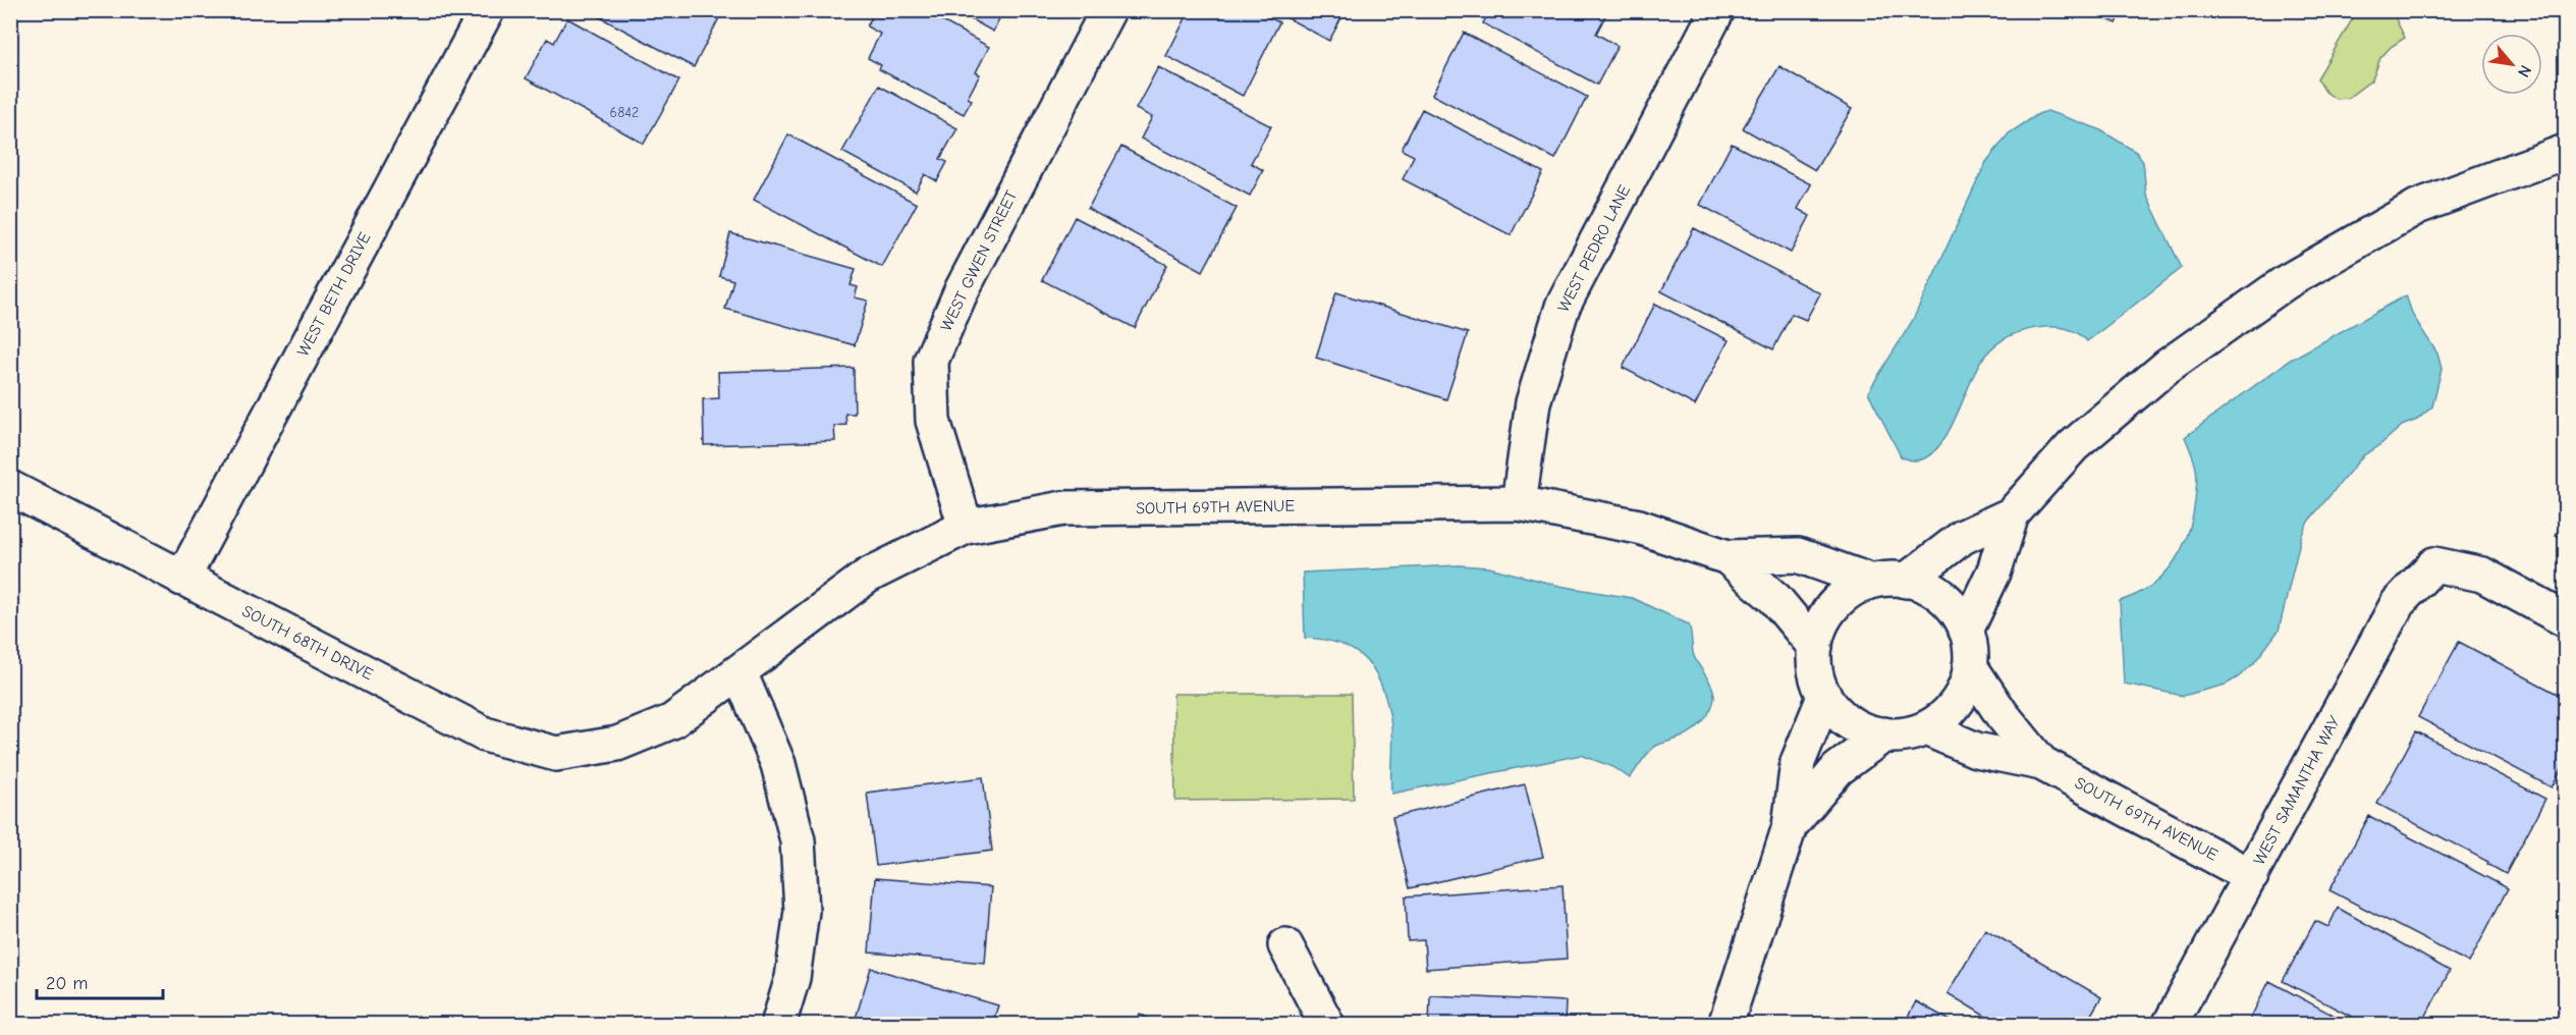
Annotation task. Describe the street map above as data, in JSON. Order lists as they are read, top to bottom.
{
  "streets": {
    "street": [
      "WEST PEDRO LANE",
      "WEST GWEN STREET",
      "WEST BETH DRIVE",
      "SOUTH 69TH AVENUE",
      "SOUTH 68TH DRIVE",
      "WEST SAMANTHA WAY"
    ]
  },
  "crossings": [
    ["WEST PEDRO LANE", "SOUTH 69TH AVENUE"],
    ["WEST GWEN STREET", "SOUTH 69TH AVENUE"],
    ["WEST BETH DRIVE", "SOUTH 68TH DRIVE"],
    ["SOUTH 69TH AVENUE", "SOUTH 68TH DRIVE"],
    ["SOUTH 69TH AVENUE", "WEST SAMANTHA WAY"]
  ],
  "house_numbers": ["6842"],
  "scale_bar": "20 m",
  "north": "bottom right"
}
